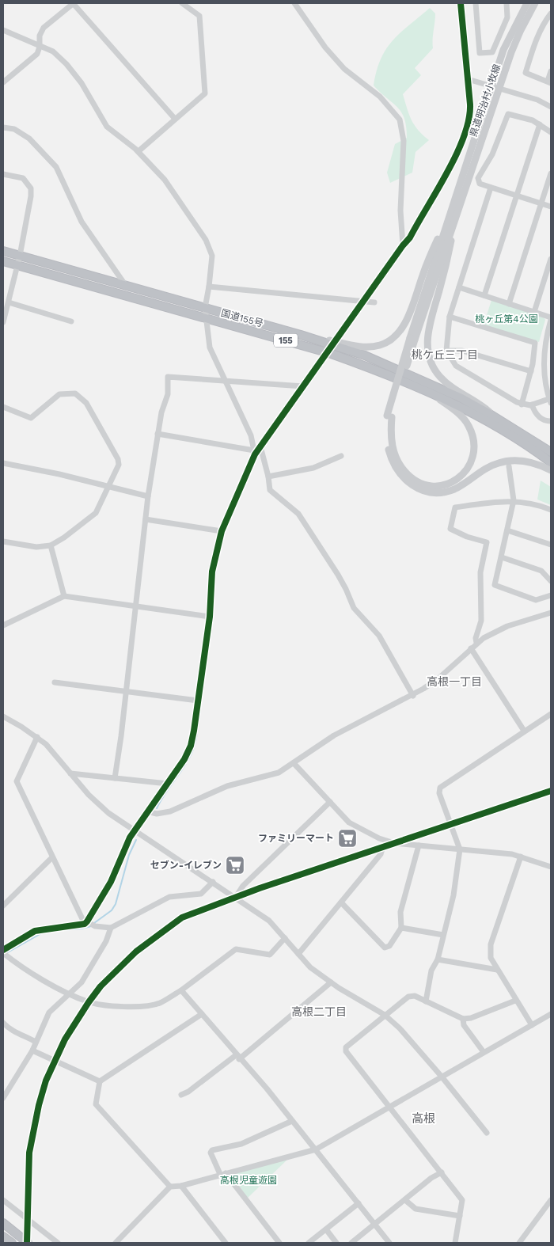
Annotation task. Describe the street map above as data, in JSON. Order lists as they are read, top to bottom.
{
  "streets": {
    "highway": ["国道155号", "155"],
    "main road": ["県道明治村小牧線"]
  },
  "districts": [
    "桃ケ丘三丁目",
    "高根一丁目",
    "高根二丁目",
    "高根"
  ],
  "parks": ["桃ヶ丘第4公園", "高根児童遊園"],
  "places": {
    "supermarket": ["ファミリーマート", "セブン-イレブン"]
  }
}
